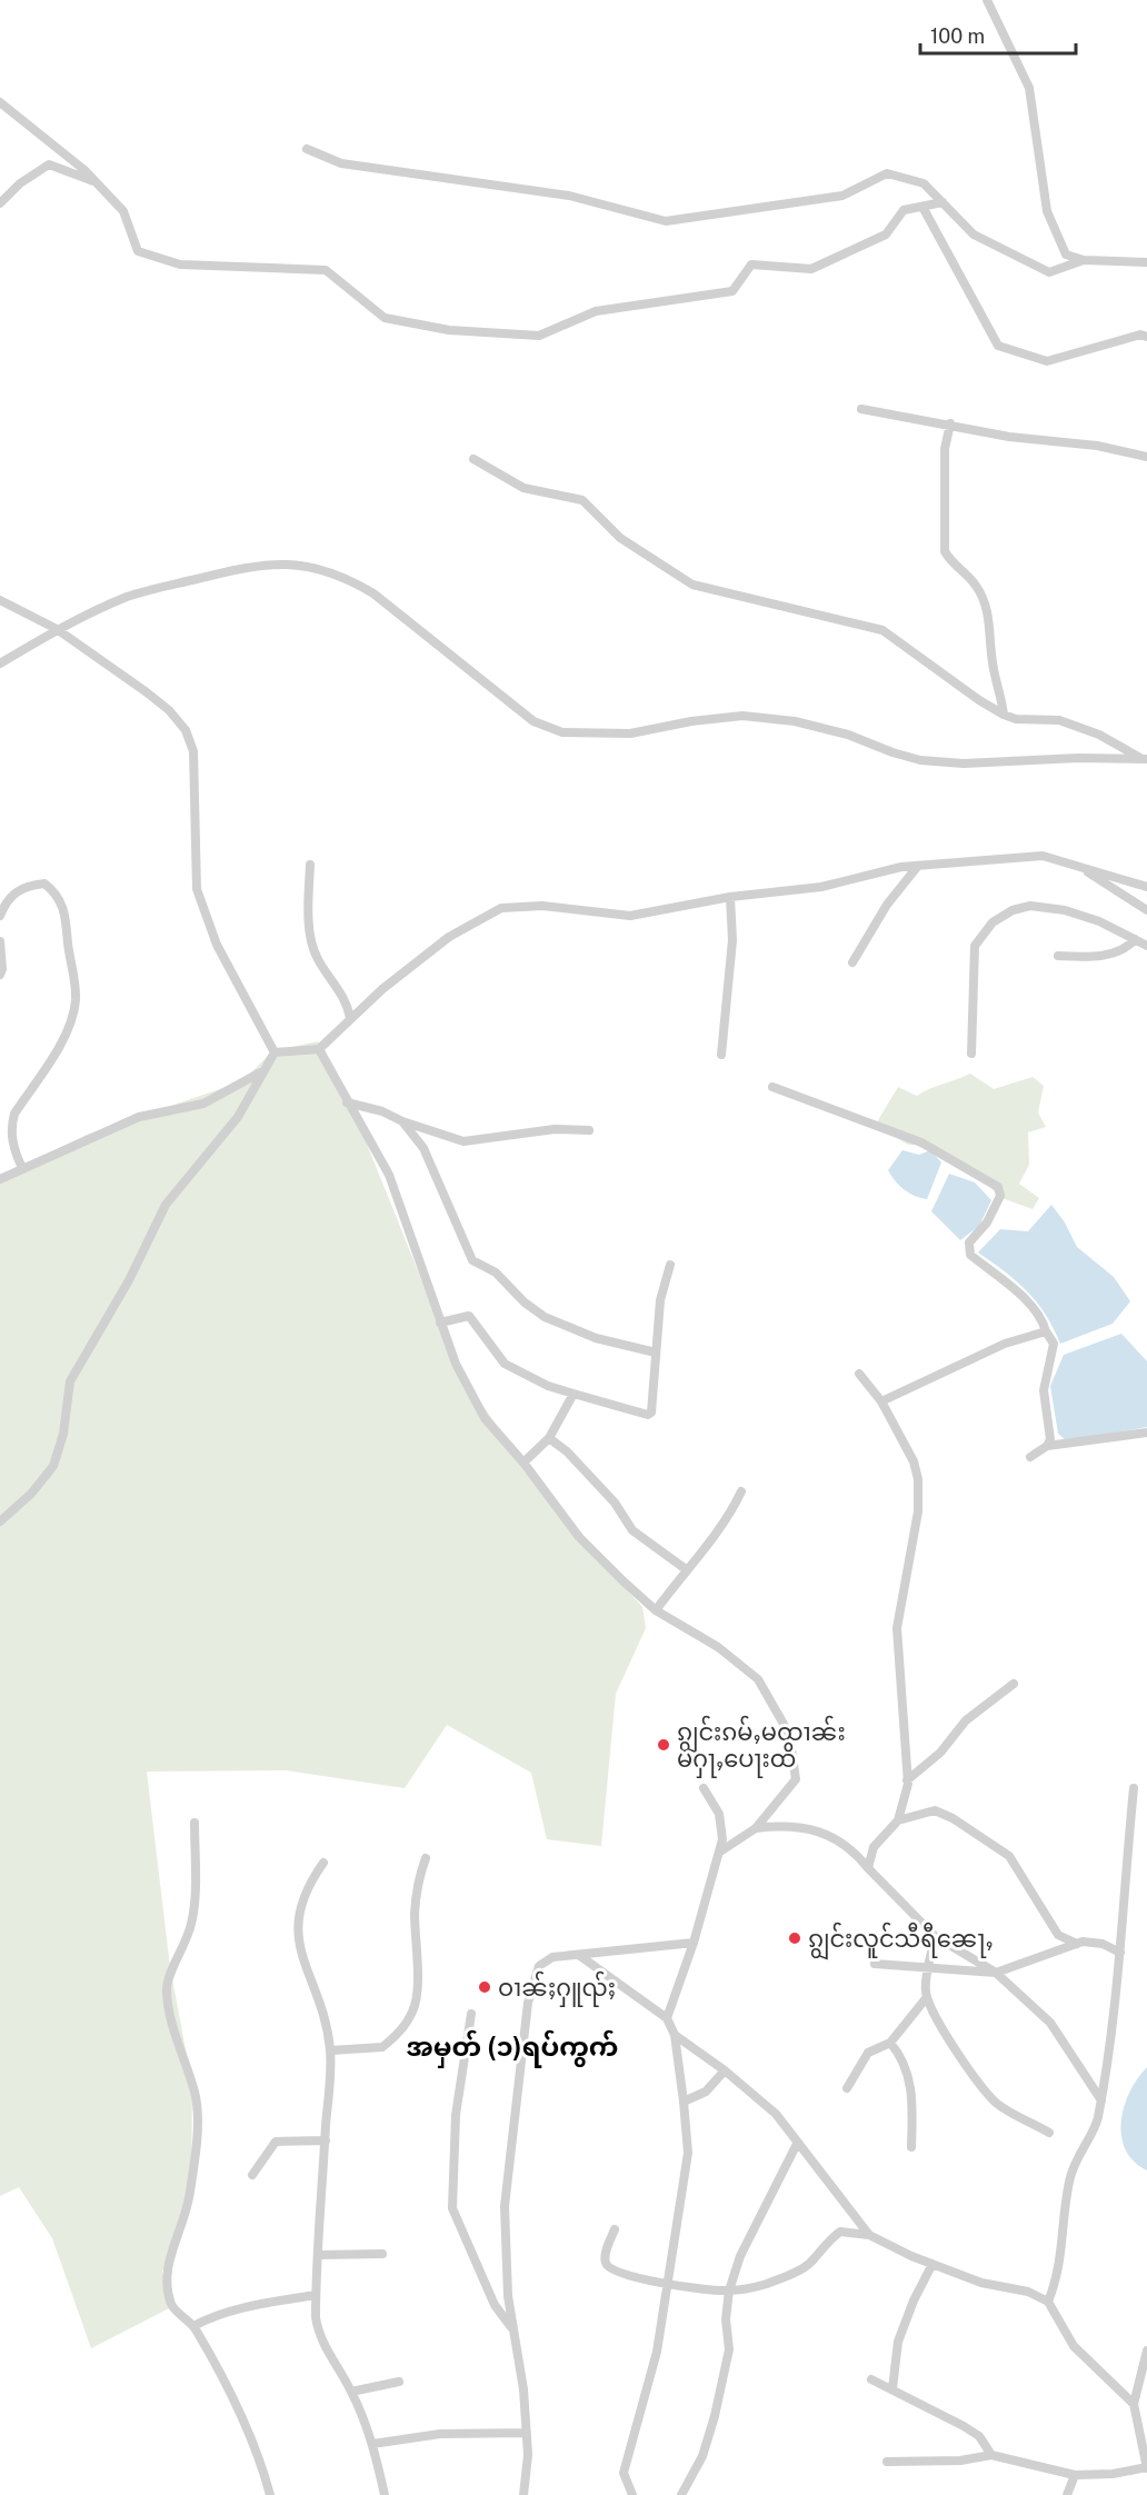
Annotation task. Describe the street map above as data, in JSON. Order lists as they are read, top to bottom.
{
  "districts": ["အမှတ် (၁)ရပ်ကွက်"],
  "places": ["ၵျွင်းၵမ်ႇမထၢၼ်း မႁႃႇပေႃးထိ", "ၵျွင်းလူင်သီရီၼေႃႇ", "ဝၢၼ်ႈႁူၺ်ႈ"],
  "scale_bar": "100 m"
}
